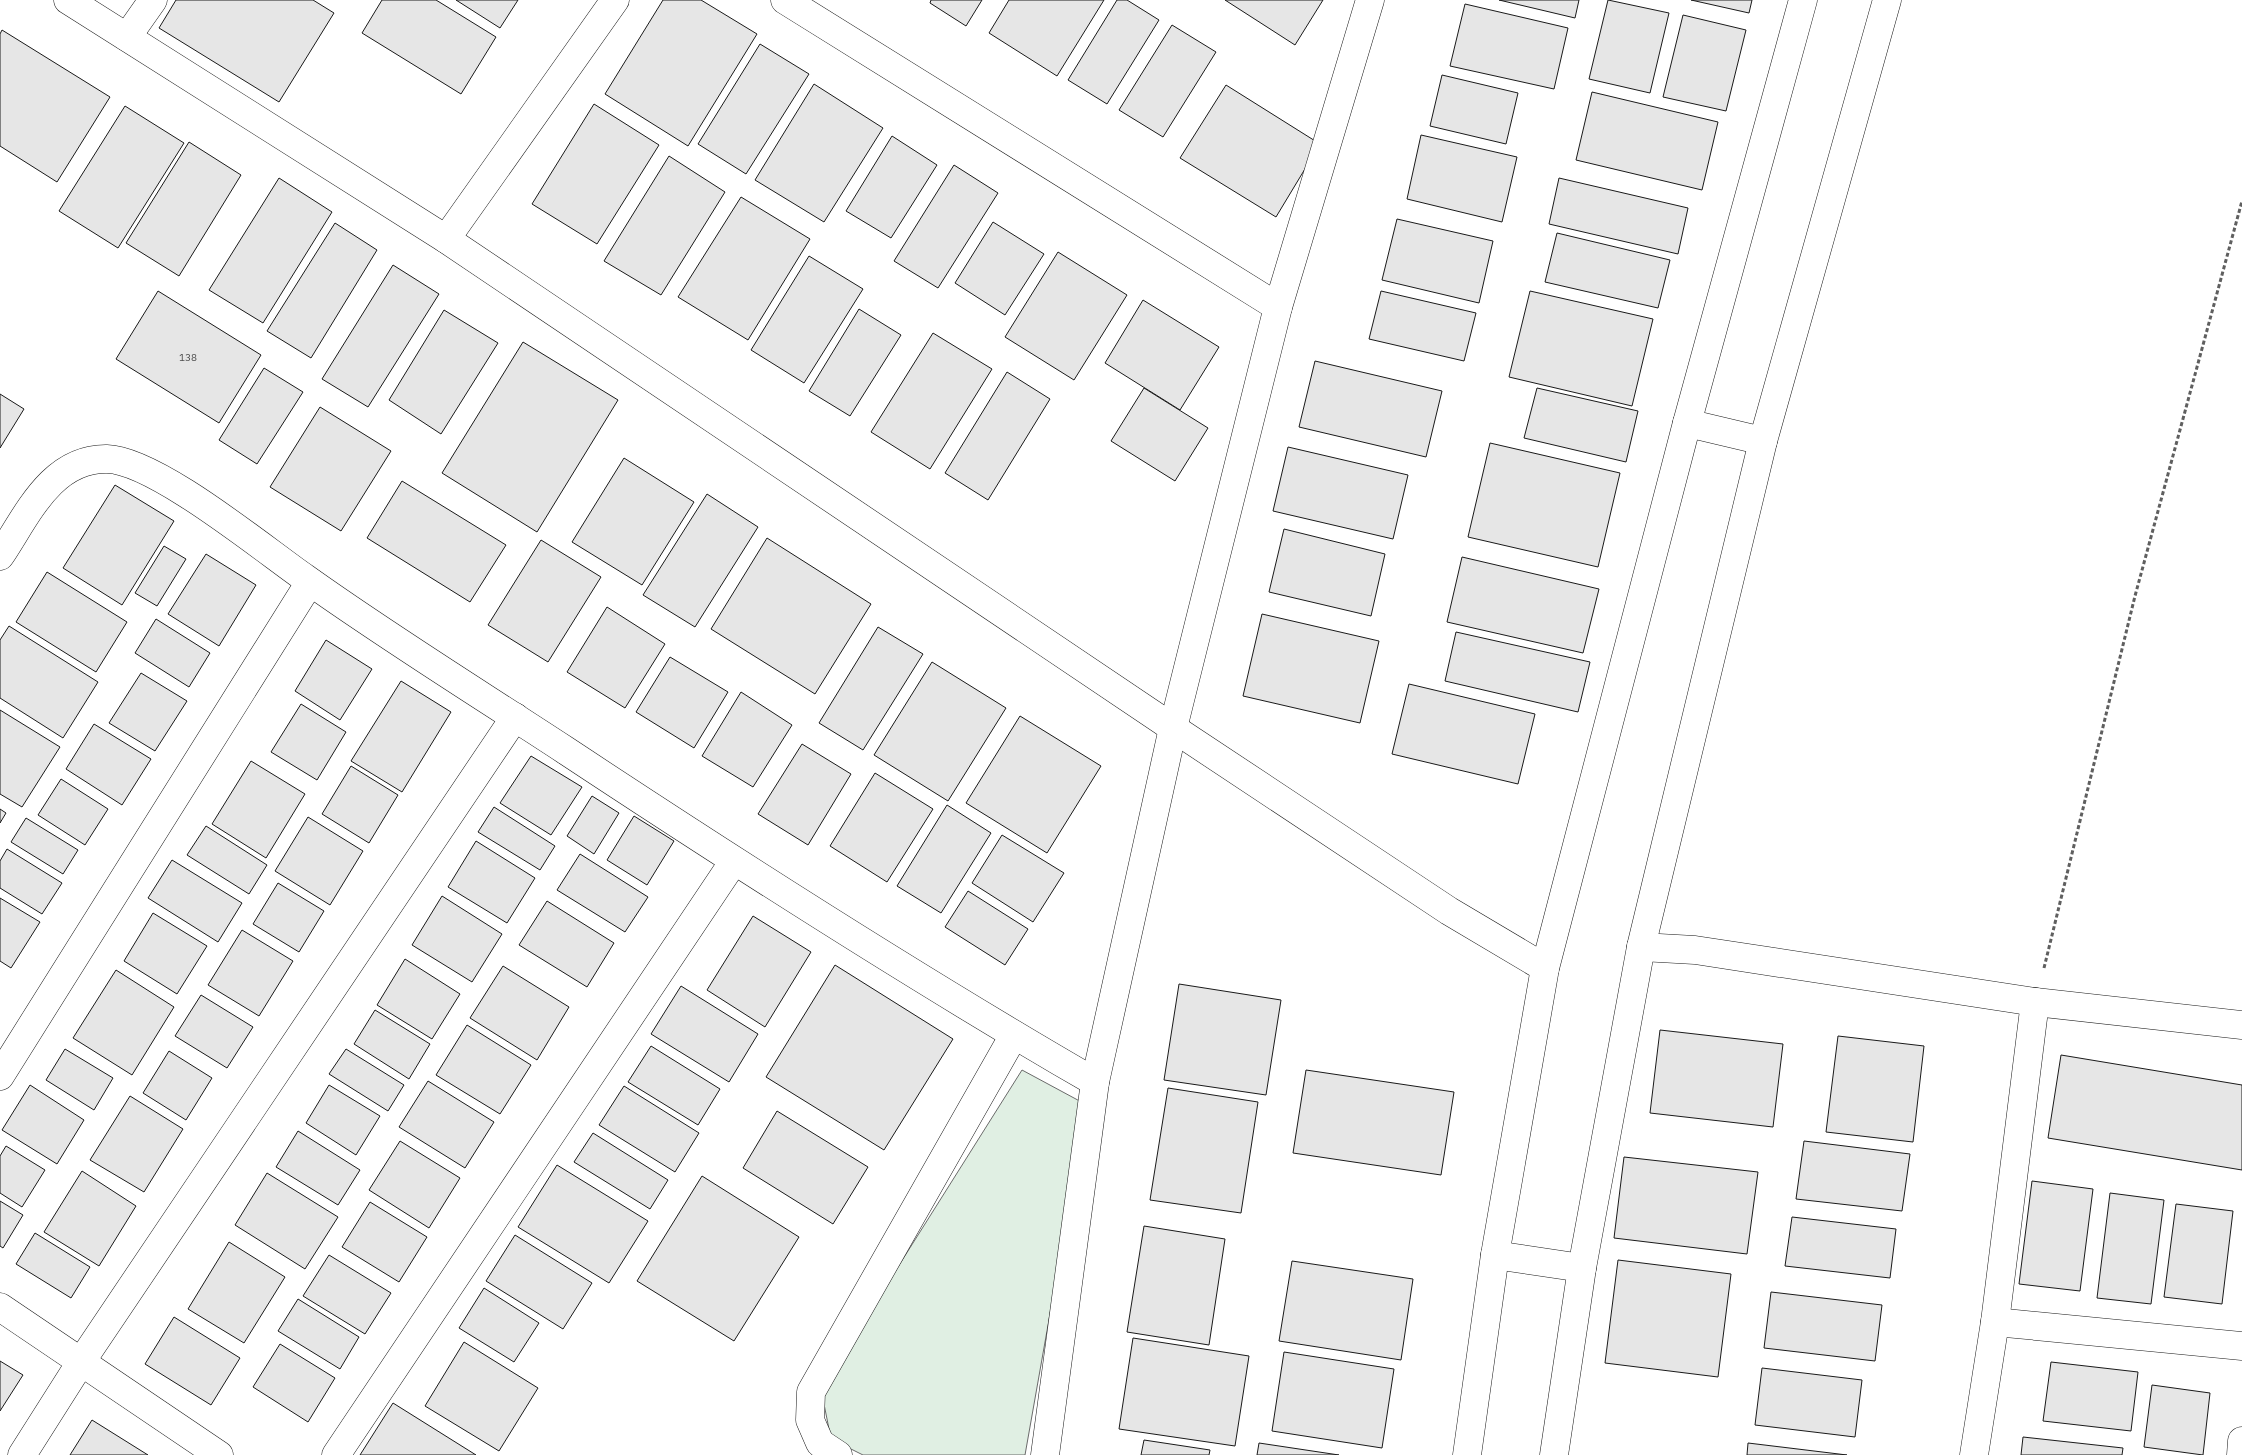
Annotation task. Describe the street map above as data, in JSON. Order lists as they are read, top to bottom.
{
  "house_numbers": ["138"]
}
